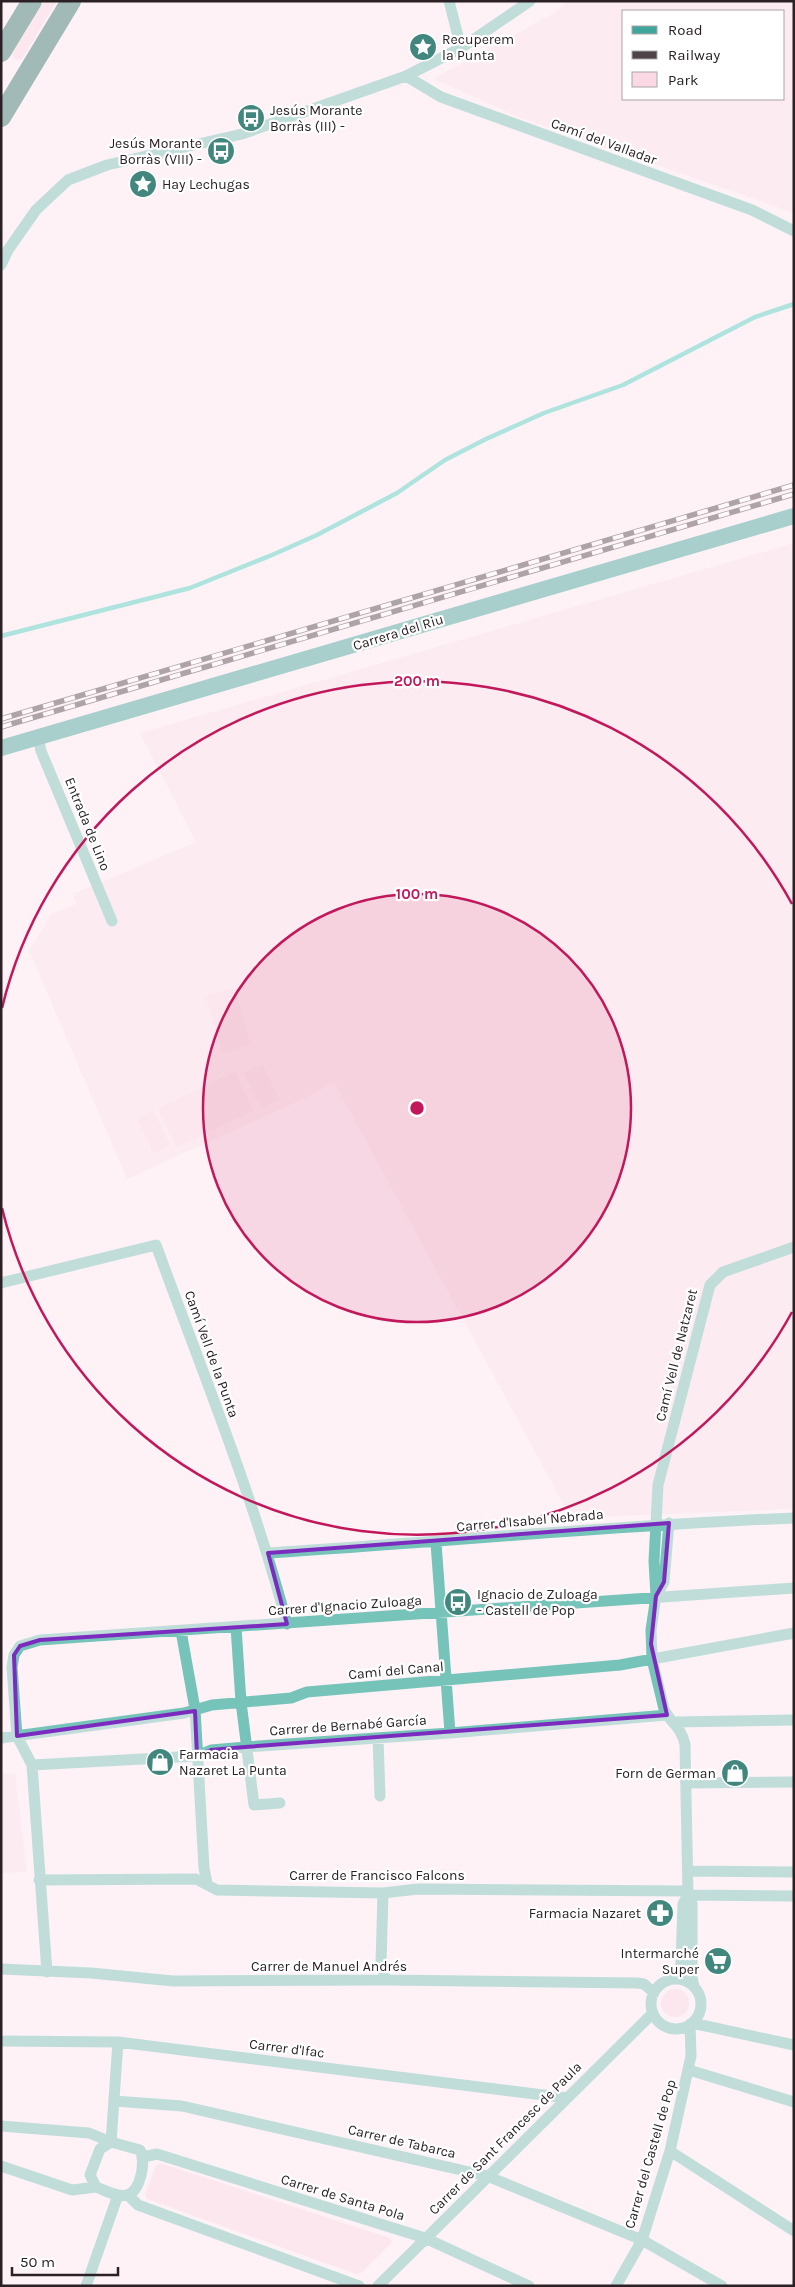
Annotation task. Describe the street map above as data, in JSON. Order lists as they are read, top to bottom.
{
  "streets": {
    "street": [
      "Camí del Valladar",
      "Carrera del Riu",
      "Entrada de Lino",
      "Camí Vell de la Punta",
      "Camí Vell de Natzaret",
      "Carrer d'Isabel Nebrada",
      "Carrer d'Ignacio Zuloaga",
      "Camí del Canal",
      "Carrer de Bernabé García",
      "Carrer de Francisco Falcons",
      "Carrer de Manuel Andrés",
      "Carrer d'Ifac",
      "Carrer de Sant Francesc de Paula",
      "Carrer de Tabarca",
      "Carrer del Castell de Pop",
      "Carrer de Santa Pola"
    ]
  },
  "crossings": [
    ["Carrera del Riu", "Entrada de Lino"],
    ["Camí Vell de la Punta", "Carrer d'Isabel Nebrada"],
    ["Camí Vell de la Punta", "Carrer d'Ignacio Zuloaga"],
    ["Camí Vell de Natzaret", "Carrer d'Isabel Nebrada"],
    ["Carrer d'Ignacio Zuloaga", "Camí del Canal"],
    ["Carrer de Manuel Andrés", "Carrer de Sant Francesc de Paula"],
    ["Carrer de Manuel Andrés", "Carrer del Castell de Pop"],
    ["Carrer d'Ifac", "Carrer de Sant Francesc de Paula"],
    ["Carrer de Sant Francesc de Paula", "Carrer de Tabarca"],
    ["Carrer de Sant Francesc de Paula", "Carrer del Castell de Pop"],
    ["Carrer de Sant Francesc de Paula", "Carrer de Santa Pola"],
    ["Carrer de Tabarca", "Carrer del Castell de Pop"]
  ],
  "places": {
    "place": ["Recuperem la Punta", "Hay Lechugas"],
    "bus stop": ["Jesús Morante Borràs (III) -", "Jesús Morante Borràs (VIII) -", "Ignacio de Zuloaga - Castell de Pop"],
    "shop": ["Farmacia Nazaret La Punta", "Forn de German"],
    "pharmacy": ["Farmacia Nazaret"],
    "supermarket": ["Intermarché Super"]
  },
  "legend": ["Road", "Railway", "Park"],
  "scale_bar": "50 m",
  "rings": ["200 m", "100 m"]
}
